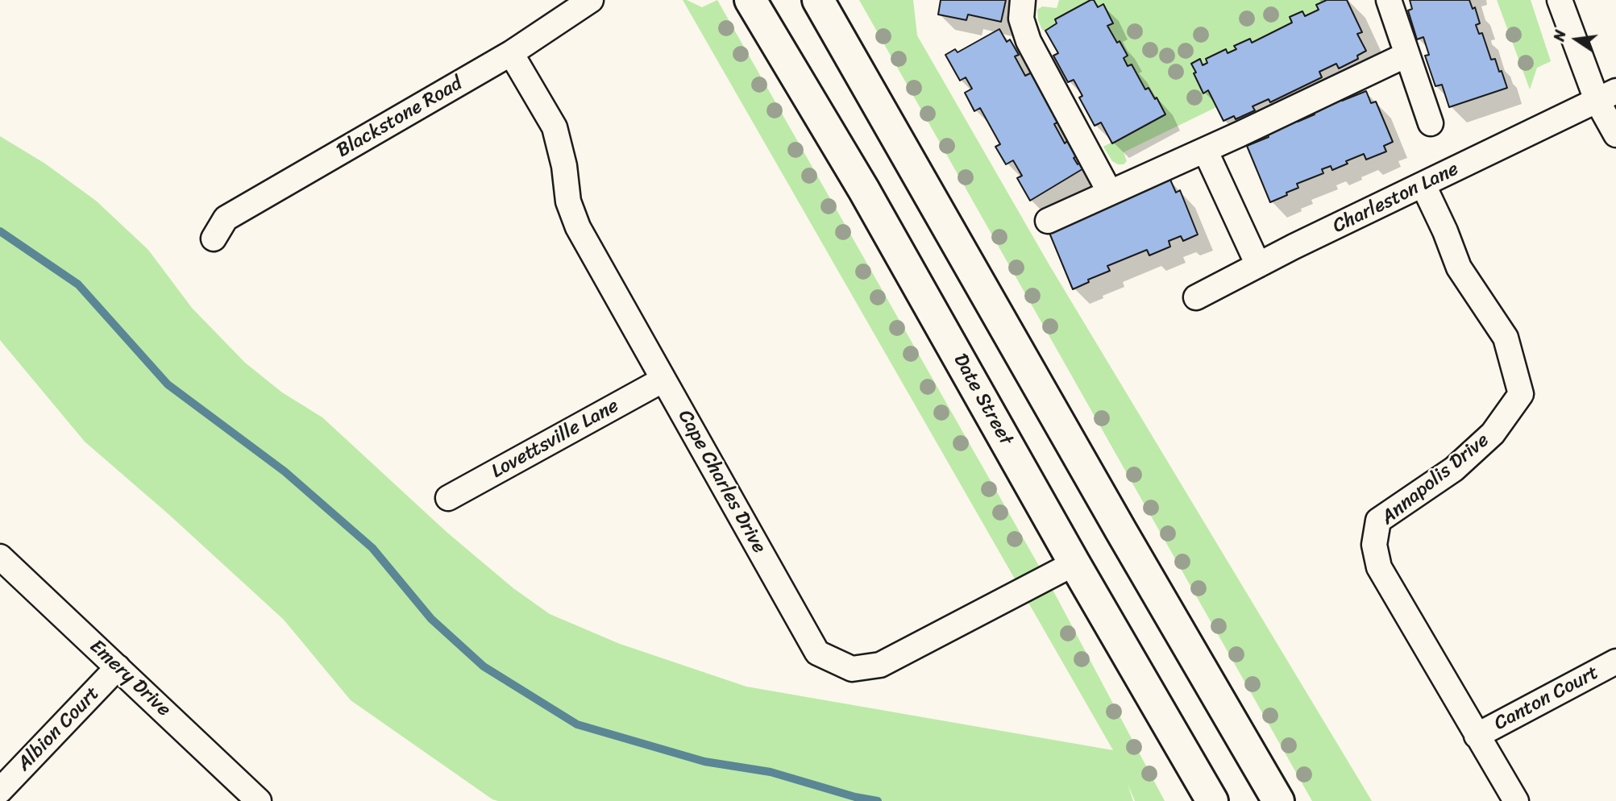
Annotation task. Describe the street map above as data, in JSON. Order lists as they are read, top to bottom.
{
  "streets": {
    "main road": ["Date Street"],
    "street": [
      "Blackstone Road",
      "Charleston Lane",
      "Lovettsville Lane",
      "Annapolis Drive",
      "Cape Charles Drive",
      "Emery Drive",
      "Canton Court",
      "Albion Court"
    ]
  },
  "crossings": [
    ["Blackstone Road", "Cape Charles Drive"],
    ["Charleston Lane", "Annapolis Drive"],
    ["Date Street", "Cape Charles Drive"],
    ["Lovettsville Lane", "Cape Charles Drive"],
    ["Annapolis Drive", "Canton Court"],
    ["Emery Drive", "Albion Court"]
  ],
  "north": "left"
}
